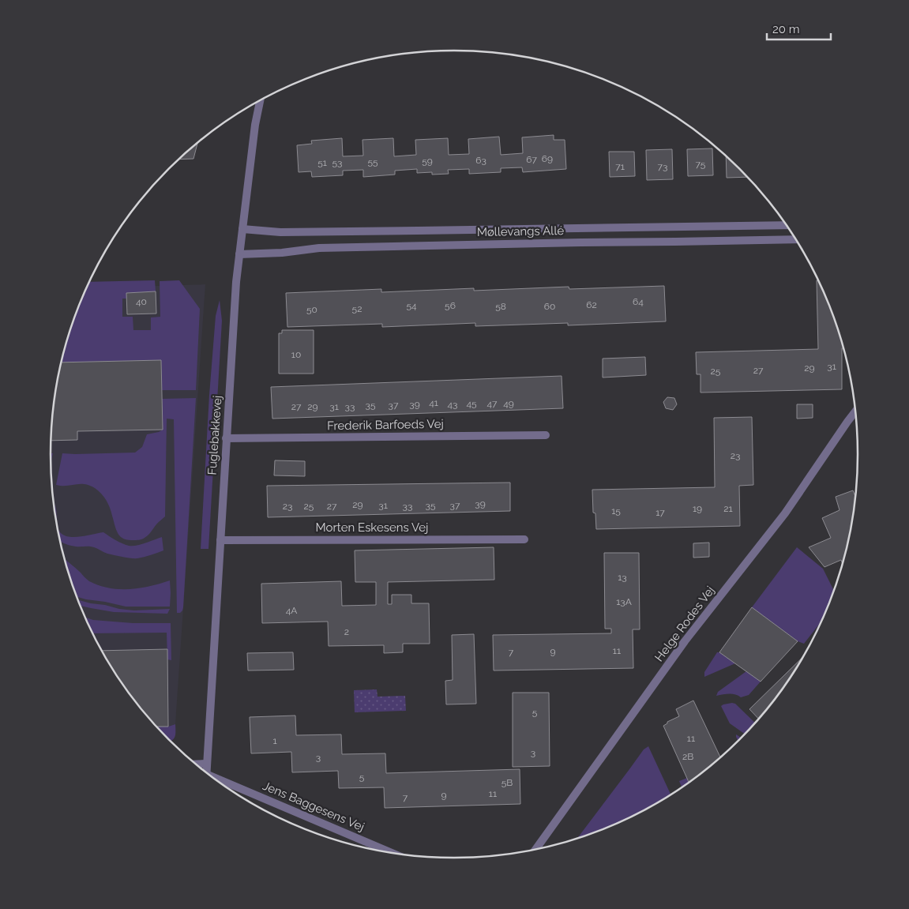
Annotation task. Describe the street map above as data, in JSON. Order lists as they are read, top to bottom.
{
  "streets": {
    "street": [
      "Møllevangs Allé",
      "Frederik Barfoeds Vej",
      "Fuglebakkevej",
      "Morten Eskesens Vej",
      "Helge Rodes Vej",
      "Jens Baggesens Vej"
    ]
  },
  "crossings": [
    ["Møllevangs Allé", "Fuglebakkevej"],
    ["Frederik Barfoeds Vej", "Fuglebakkevej"],
    ["Fuglebakkevej", "Morten Eskesens Vej"]
  ],
  "house_numbers": [
    "69",
    "67",
    "63",
    "59",
    "55",
    "51",
    "53",
    "75",
    "71",
    "73",
    "40",
    "64",
    "62",
    "54",
    "56",
    "58",
    "60",
    "52",
    "50",
    "10",
    "31",
    "29",
    "27",
    "25",
    "41",
    "45",
    "47",
    "49",
    "39",
    "43",
    "35",
    "37",
    "27",
    "29",
    "31",
    "33",
    "23",
    "39",
    "29",
    "31",
    "35",
    "37",
    "23",
    "25",
    "27",
    "33",
    "19",
    "21",
    "15",
    "17",
    "13",
    "13A",
    "4A",
    "2",
    "11",
    "9",
    "7",
    "5",
    "11",
    "1",
    "3",
    "2B",
    "3",
    "5",
    "5B",
    "11",
    "9",
    "7"
  ],
  "scale_bar": "20 m"
}
